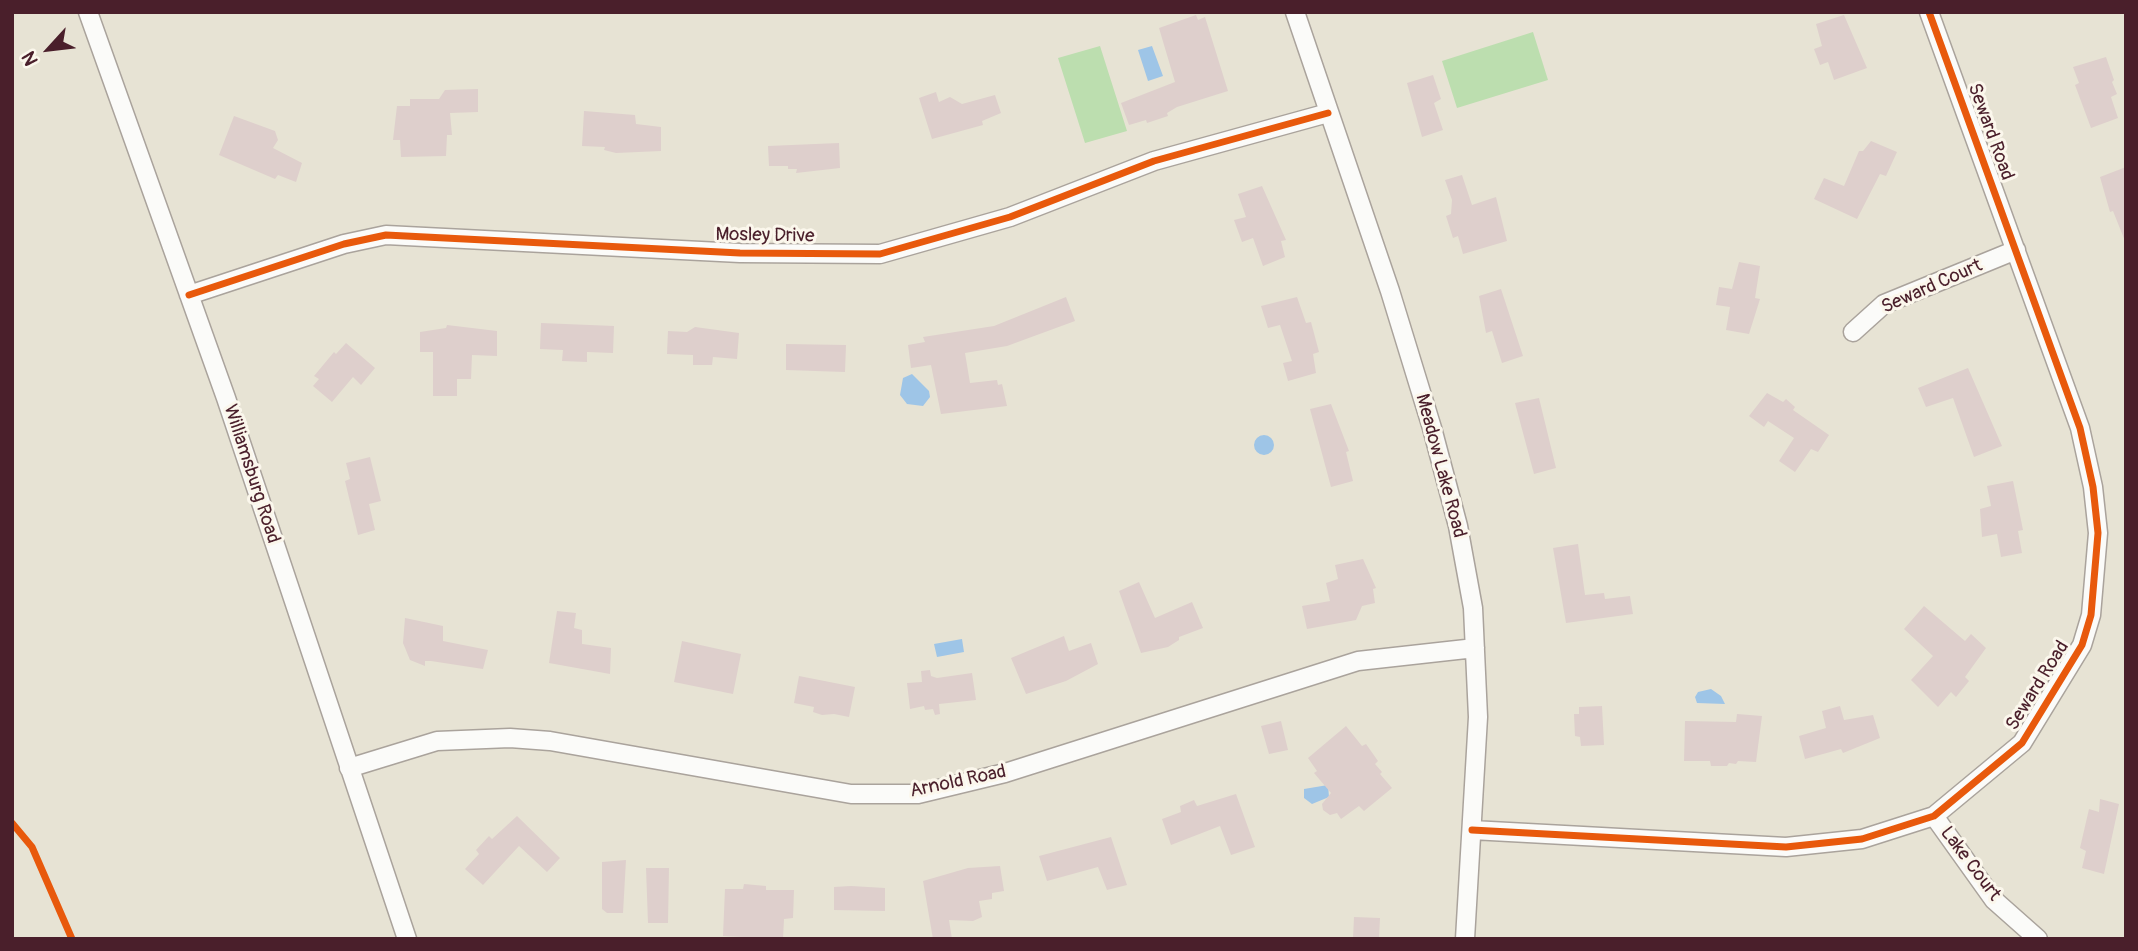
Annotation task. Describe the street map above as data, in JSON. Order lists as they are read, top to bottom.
{
  "streets": {
    "street": [
      "Seward Road",
      "Mosley Drive",
      "Seward Court",
      "Meadow Lake Road",
      "Williamsburg Road",
      "Arnold Road",
      "Lake Court"
    ]
  },
  "crossings": [
    ["Seward Road", "Seward Court"],
    ["Seward Road", "Meadow Lake Road"],
    ["Seward Road", "Lake Court"],
    ["Mosley Drive", "Meadow Lake Road"],
    ["Mosley Drive", "Williamsburg Road"],
    ["Meadow Lake Road", "Arnold Road"],
    ["Williamsburg Road", "Arnold Road"]
  ],
  "north": "bottom left"
}
